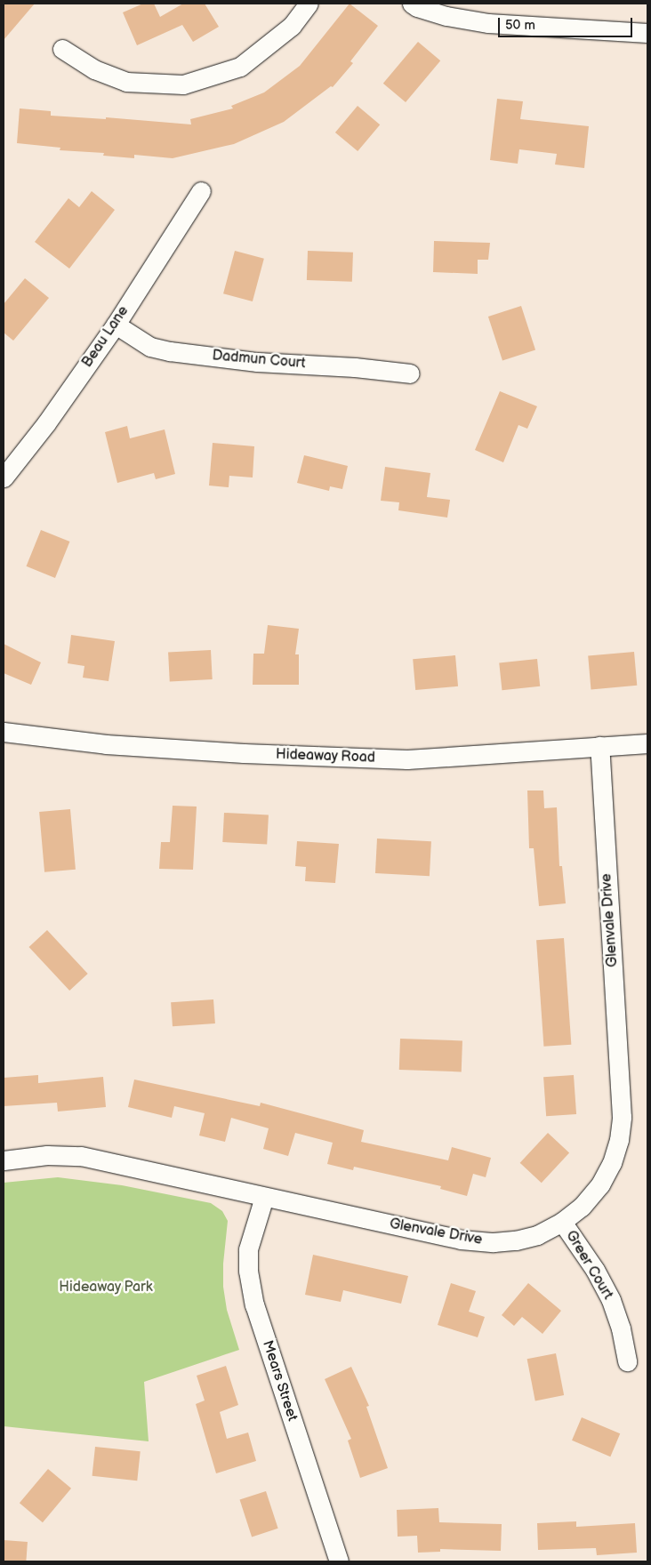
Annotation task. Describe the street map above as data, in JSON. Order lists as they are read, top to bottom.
{
  "streets": {
    "street": [
      "Beau Lane",
      "Dadmun Court",
      "Hideaway Road",
      "Glenvale Drive",
      "Greer Court",
      "Mears Street"
    ]
  },
  "crossings": [
    ["Beau Lane", "Dadmun Court"],
    ["Hideaway Road", "Glenvale Drive"],
    ["Glenvale Drive", "Greer Court"],
    ["Glenvale Drive", "Mears Street"]
  ],
  "parks": ["Hideaway Park"],
  "scale_bar": "50 m"
}
